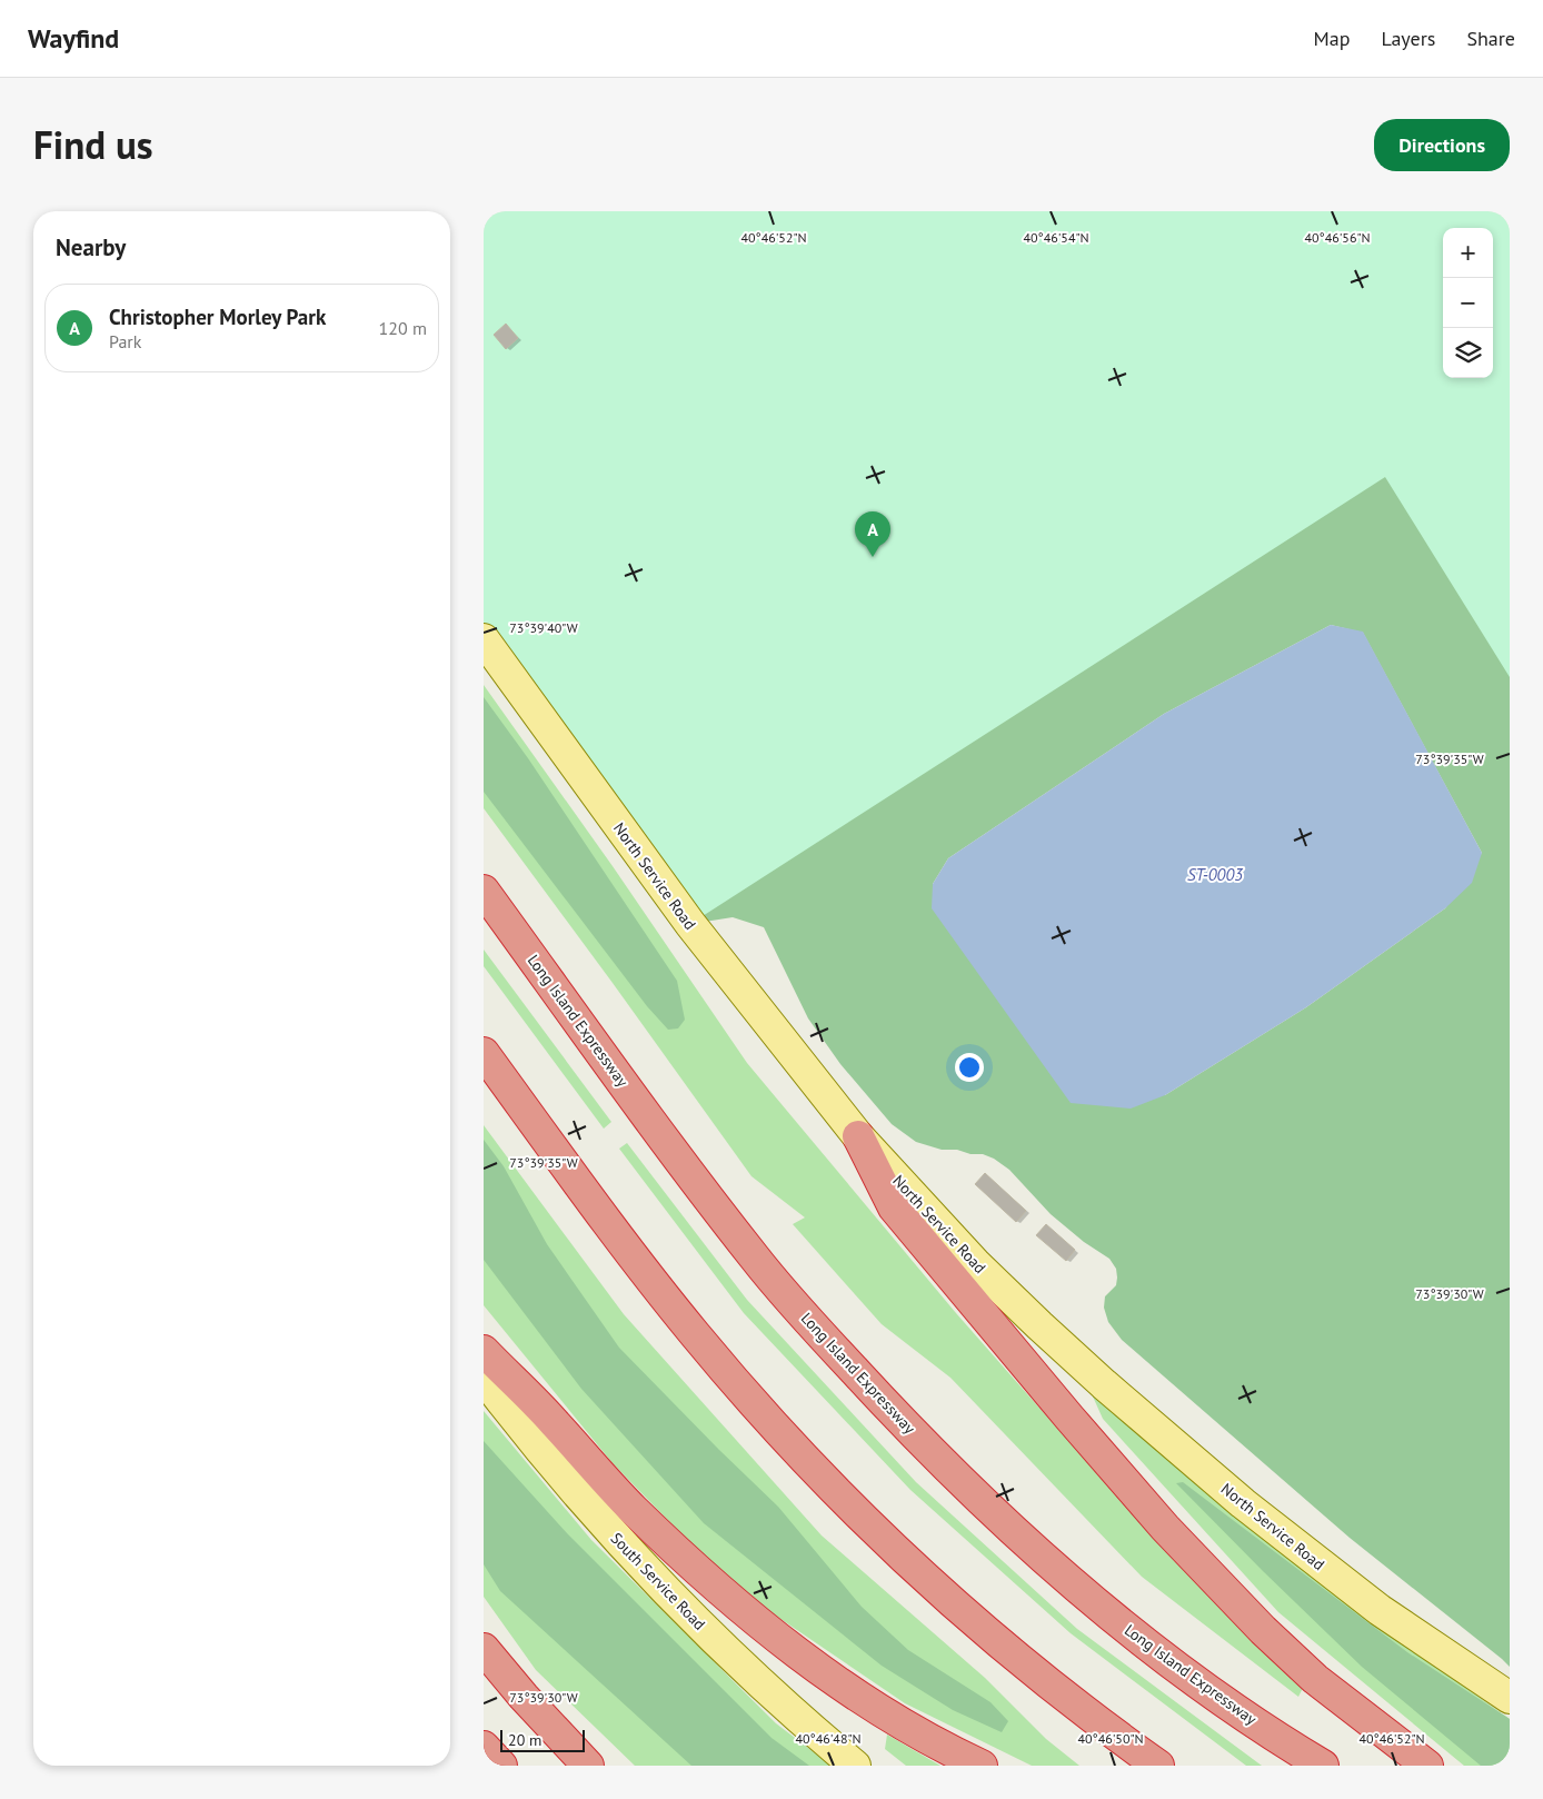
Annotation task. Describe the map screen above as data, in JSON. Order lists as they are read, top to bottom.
{
  "streets": {
    "highway": ["Long Island Expressway"],
    "main road": ["North Service Road", "South Service Road"]
  },
  "water": ["ST-0003"],
  "scale_bar": "20 m",
  "page": {
    "header": "Wayfind",
    "nav": ["Map", "Layers", "Share"],
    "title": "Find us",
    "buttons": "Directions",
    "heading": "Nearby",
    "map_buttons": ["+", "−"],
    "list": [
      {
        "mark": "A",
        "name": "Christopher Morley Park",
        "note": "Park",
        "value": "120 m"
      }
    ],
    "pins": "A",
    "scale": "20 m"
  },
  "coordinates": [
    "40°46'52\"N",
    "40°46'54\"N",
    "40°46'56\"N",
    "73°39'40\"W",
    "73°39'35\"W",
    "73°39'30\"W",
    "40°46'48\"N",
    "40°46'50\"N"
  ]
}
